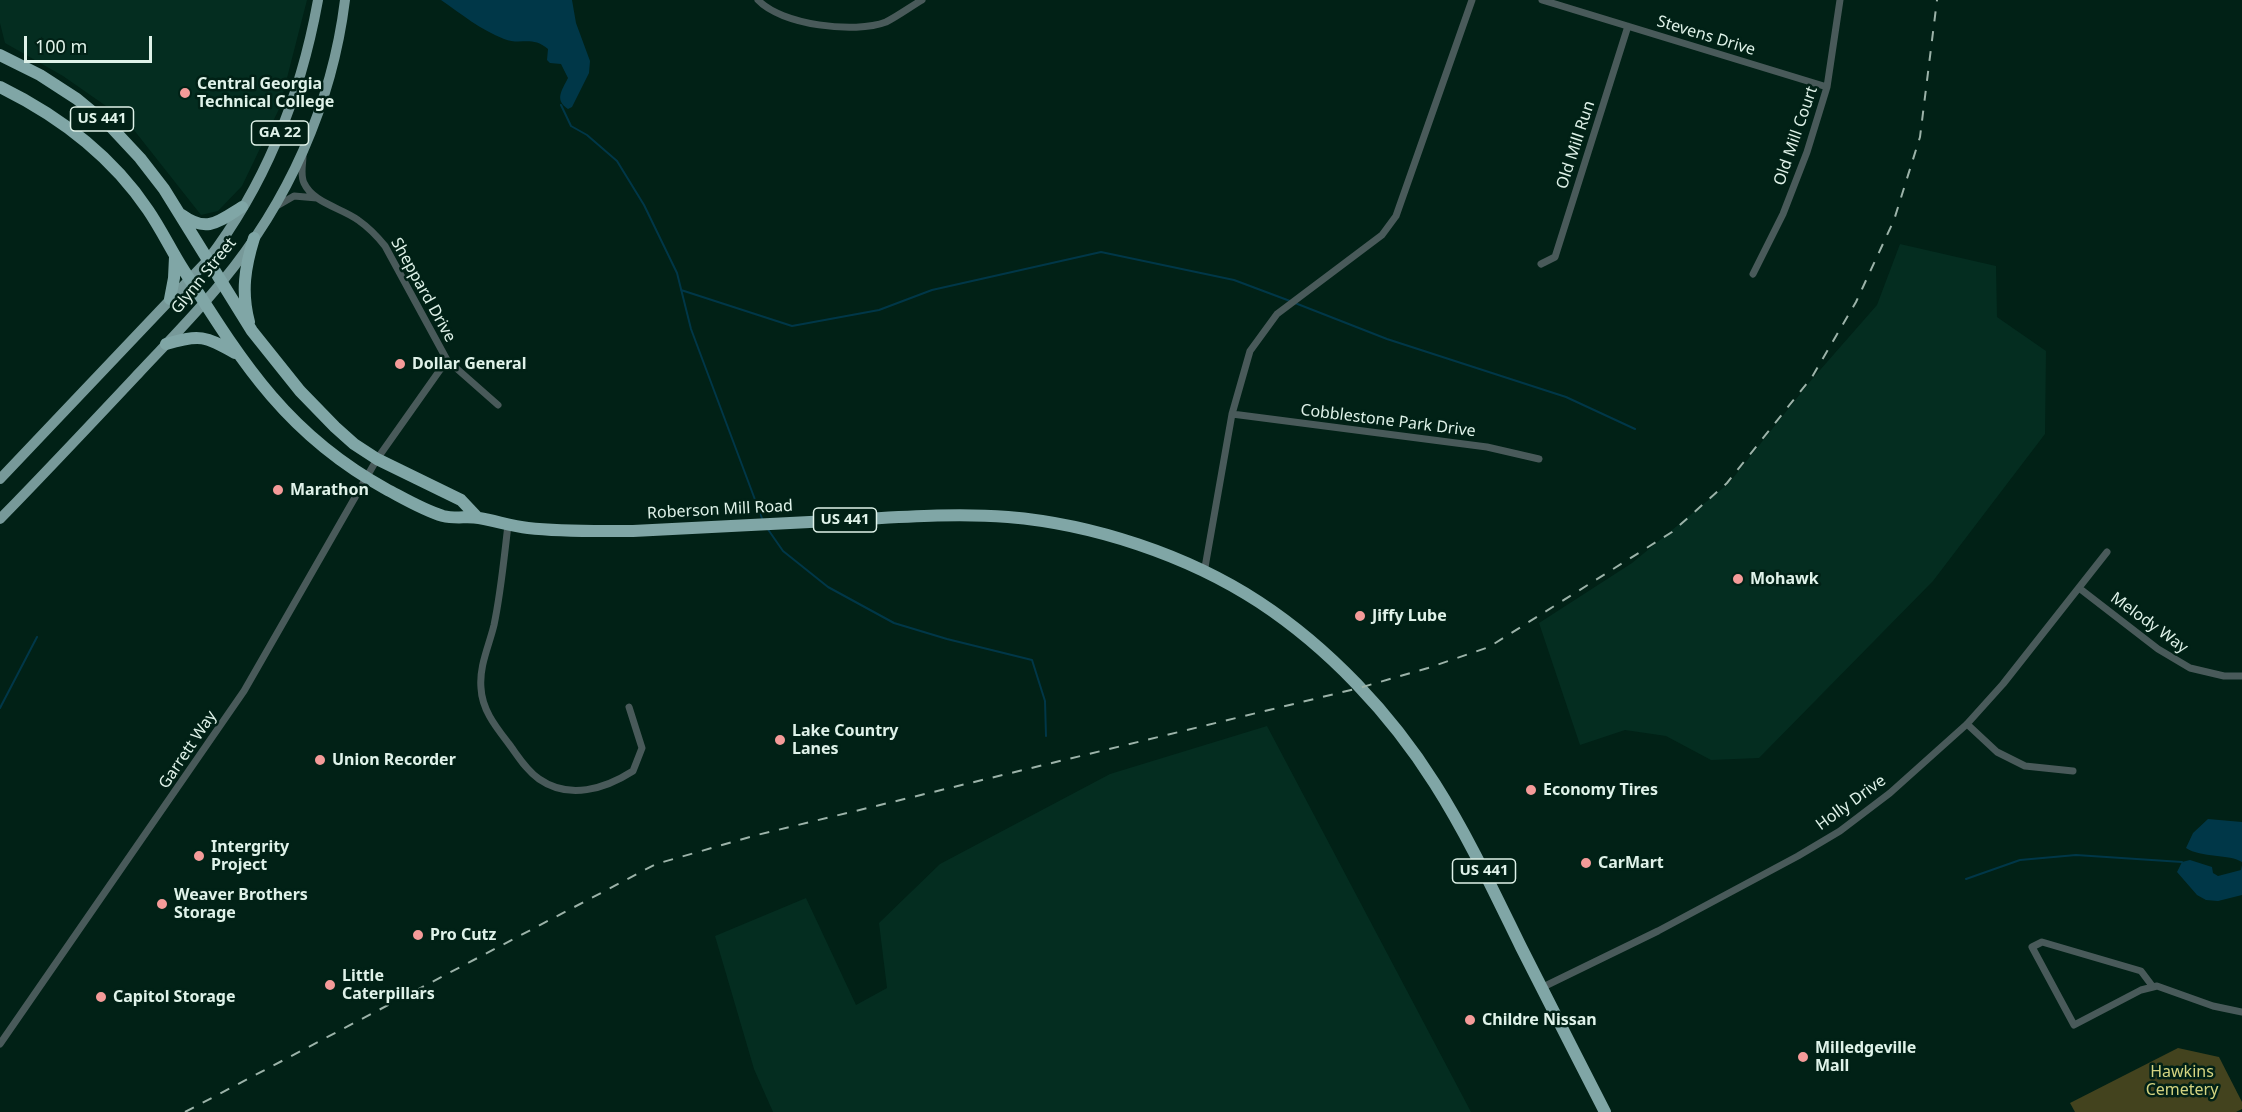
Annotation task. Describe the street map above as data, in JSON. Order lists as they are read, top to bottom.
{
  "streets": {
    "highway": ["US 441", "Roberson Mill Road"],
    "main road": ["GA 22", "Glynn Street"],
    "street": [
      "Stevens Drive",
      "Old Mill Court",
      "Old Mill Run",
      "Sheppard Drive",
      "Cobblestone Park Drive",
      "Melody Way",
      "Garrett Way",
      "Holly Drive"
    ]
  },
  "crossings": [
    ["Stevens Drive", "Old Mill Court"],
    ["Stevens Drive", "Old Mill Run"],
    ["US 441", "Glynn Street"],
    ["US 441", "Roberson Mill Road"],
    ["Glynn Street", "Roberson Mill Road"],
    ["Sheppard Drive", "Garrett Way"],
    ["Roberson Mill Road", "Garrett Way"],
    ["Roberson Mill Road", "Holly Drive"],
    ["Melody Way", "Holly Drive"]
  ],
  "parks": ["Hawkins Cemetery"],
  "places": [
    "Central Georgia Technical College",
    "Dollar General",
    "Marathon",
    "Mohawk",
    "Jiffy Lube",
    "Lake Country Lanes",
    "Union Recorder",
    "Economy Tires",
    "Intergrity Project",
    "CarMart",
    "Weaver Brothers Storage",
    "Pro Cutz",
    "Little Caterpillars",
    "Capitol Storage",
    "Childre Nissan",
    "Milledgeville Mall"
  ],
  "scale_bar": "100 m"
}
